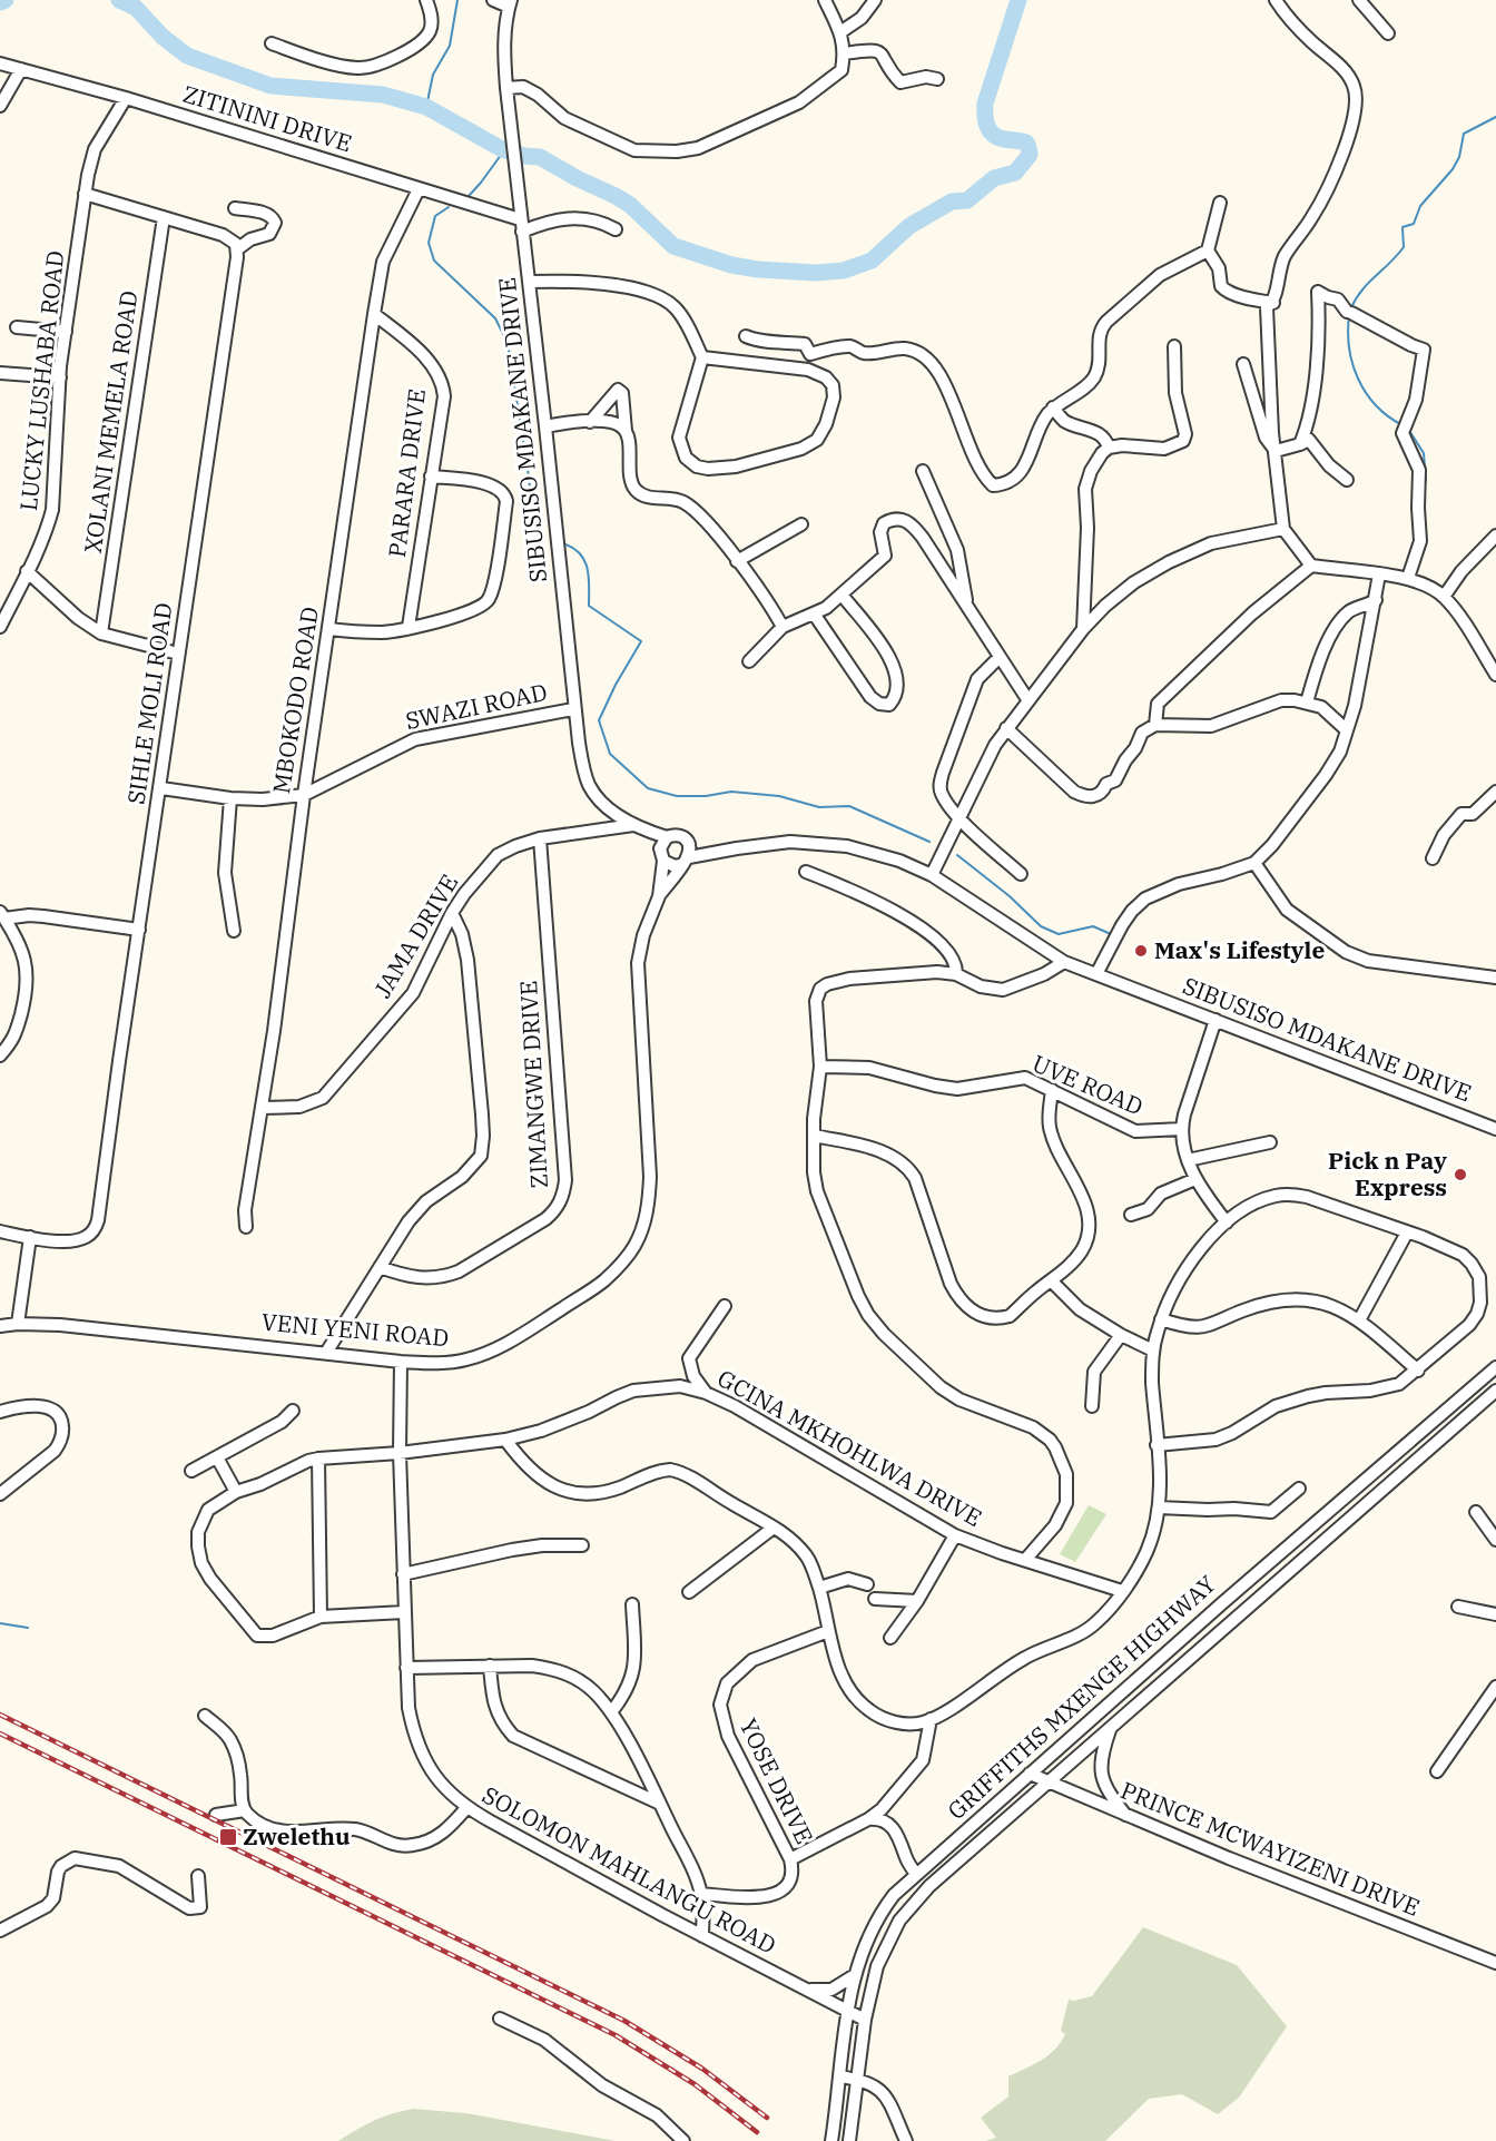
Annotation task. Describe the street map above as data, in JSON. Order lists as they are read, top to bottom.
{
  "streets": {
    "street": [
      "ZITININI DRIVE",
      "LUCKY LUSHABA ROAD",
      "XOLANI MEMELA ROAD",
      "SIBUSISO MDAKANE DRIVE",
      "PARARA DRIVE",
      "MBOKODO ROAD",
      "SIHLE MOLI ROAD",
      "SWAZI ROAD",
      "JAMA DRIVE",
      "ZIMANGWE DRIVE",
      "UVE ROAD",
      "VENI YENI ROAD",
      "GCINA MKHOHLWA DRIVE",
      "GRIFFITHS MXENGE HIGHWAY",
      "YOSE DRIVE",
      "PRINCE MCWAYIZENI DRIVE",
      "SOLOMON MAHLANGU ROAD"
    ]
  },
  "crossings": [
    ["ZITININI DRIVE", "LUCKY LUSHABA ROAD"],
    ["ZITININI DRIVE", "SIBUSISO MDAKANE DRIVE"],
    ["ZITININI DRIVE", "MBOKODO ROAD"],
    ["SIBUSISO MDAKANE DRIVE", "SWAZI ROAD"],
    ["SIBUSISO MDAKANE DRIVE", "JAMA DRIVE"],
    ["SIBUSISO MDAKANE DRIVE", "VENI YENI ROAD"],
    ["PARARA DRIVE", "MBOKODO ROAD"],
    ["MBOKODO ROAD", "SWAZI ROAD"],
    ["MBOKODO ROAD", "JAMA DRIVE"],
    ["SIHLE MOLI ROAD", "SWAZI ROAD"],
    ["JAMA DRIVE", "ZIMANGWE DRIVE"],
    ["VENI YENI ROAD", "SOLOMON MAHLANGU ROAD"],
    ["GCINA MKHOHLWA DRIVE", "SOLOMON MAHLANGU ROAD"],
    ["GRIFFITHS MXENGE HIGHWAY", "PRINCE MCWAYIZENI DRIVE"],
    ["GRIFFITHS MXENGE HIGHWAY", "SOLOMON MAHLANGU ROAD"]
  ],
  "places": {
    "other": ["Max's Lifestyle", "Pick n Pay Express"],
    "transit": ["Zwelethu"]
  }
}
